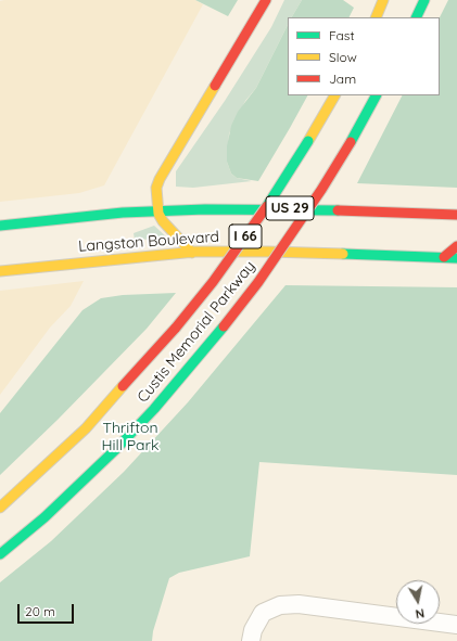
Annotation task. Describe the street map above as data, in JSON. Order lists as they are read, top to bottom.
{
  "streets": {
    "main road": [
      "US 29",
      "I 66",
      "Langston Boulevard",
      "Custis Memorial Parkway"
    ]
  },
  "parks": ["Thrifton Hill Park"],
  "legend": ["Fast", "Slow", "Jam"],
  "scale_bar": "20 m",
  "north": "bottom"
}
